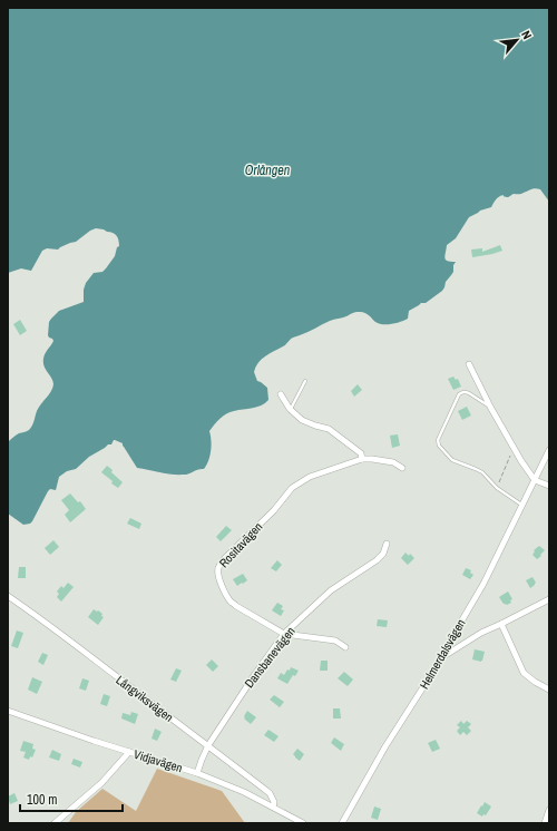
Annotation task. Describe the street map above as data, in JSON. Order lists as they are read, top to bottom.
{
  "streets": {
    "street": [
      "Rositavägen",
      "Helmerdalsvägen",
      "Dansbanevägen",
      "Långviksvägen",
      "Vidjavägen"
    ]
  },
  "crossings": [
    ["Rositavägen", "Dansbanevägen"],
    ["Dansbanevägen", "Långviksvägen"],
    ["Dansbanevägen", "Vidjavägen"],
    ["Långviksvägen", "Vidjavägen"]
  ],
  "water": ["Orlången"],
  "scale_bar": "100 m",
  "north": "top right"
}
